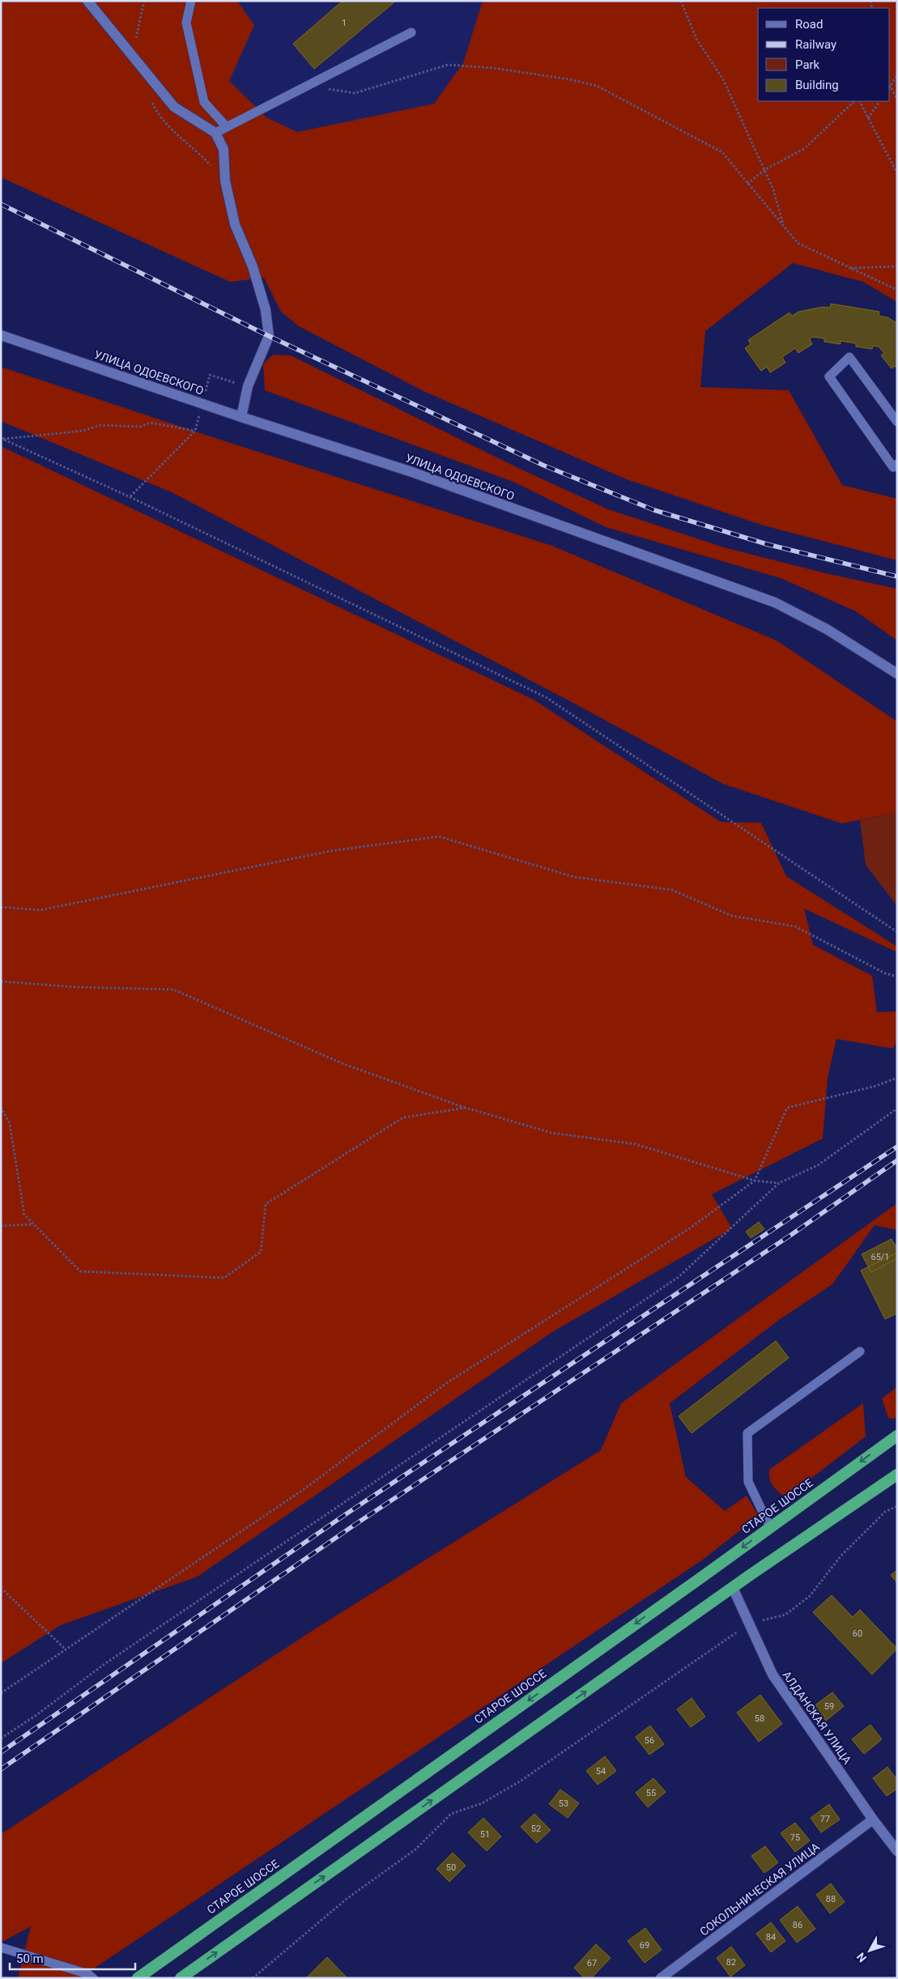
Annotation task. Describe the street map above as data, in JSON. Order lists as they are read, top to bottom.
{
  "streets": {
    "highway": ["СТАРОЕ ШОССЕ"],
    "street": ["УЛИЦА ОДОЕВСКОГО", "АЛДАНСКАЯ УЛИЦА", "СОКОЛЬНИЧЕСКАЯ УЛИЦА"]
  },
  "crossings": [
    ["АЛДАНСКАЯ УЛИЦА", "СОКОЛЬНИЧЕСКАЯ УЛИЦА"]
  ],
  "house_numbers": [
    "1",
    "65/1",
    "60",
    "59",
    "58",
    "56",
    "54",
    "55",
    "53",
    "77",
    "52",
    "51",
    "75",
    "50",
    "88",
    "86",
    "84",
    "69",
    "82",
    "67"
  ],
  "legend": [
    "Road",
    "Railway",
    "Park",
    "Building"
  ],
  "scale_bar": "50 m",
  "north": "bottom left"
}
